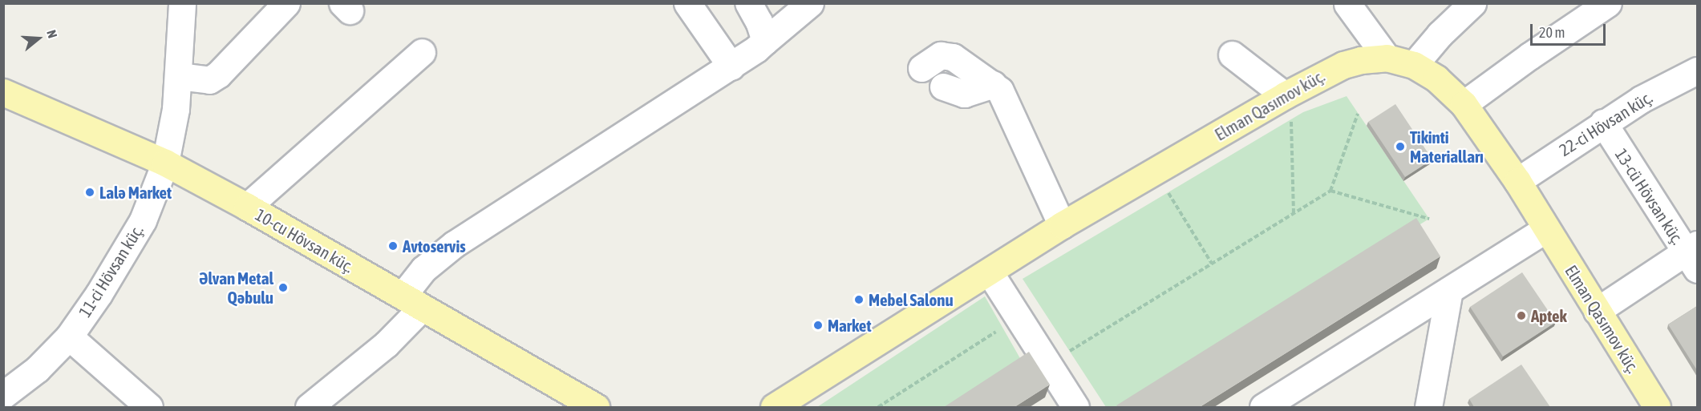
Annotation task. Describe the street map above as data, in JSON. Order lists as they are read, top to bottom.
{
  "streets": {
    "main road": ["Elman Qasımov küç.", "10-cu Hövsan küç."],
    "street": ["22-ci Hövsan küç.", "13-cü Hövsan küç.", "11-ci Hövsan küç."]
  },
  "crossings": [
    ["Elman Qasımov küç.", "22-ci Hövsan küç."],
    ["22-ci Hövsan küç.", "13-cü Hövsan küç."],
    ["10-cu Hövsan küç.", "11-ci Hövsan küç."]
  ],
  "places": [
    "Tikinti Materialları",
    "Lalə Market",
    "Avtoservis",
    "Əlvan Metal Qəbulu",
    "Mebel Salonu",
    "Aptek",
    "Market"
  ],
  "scale_bar": "20 m",
  "north": "right"
}
